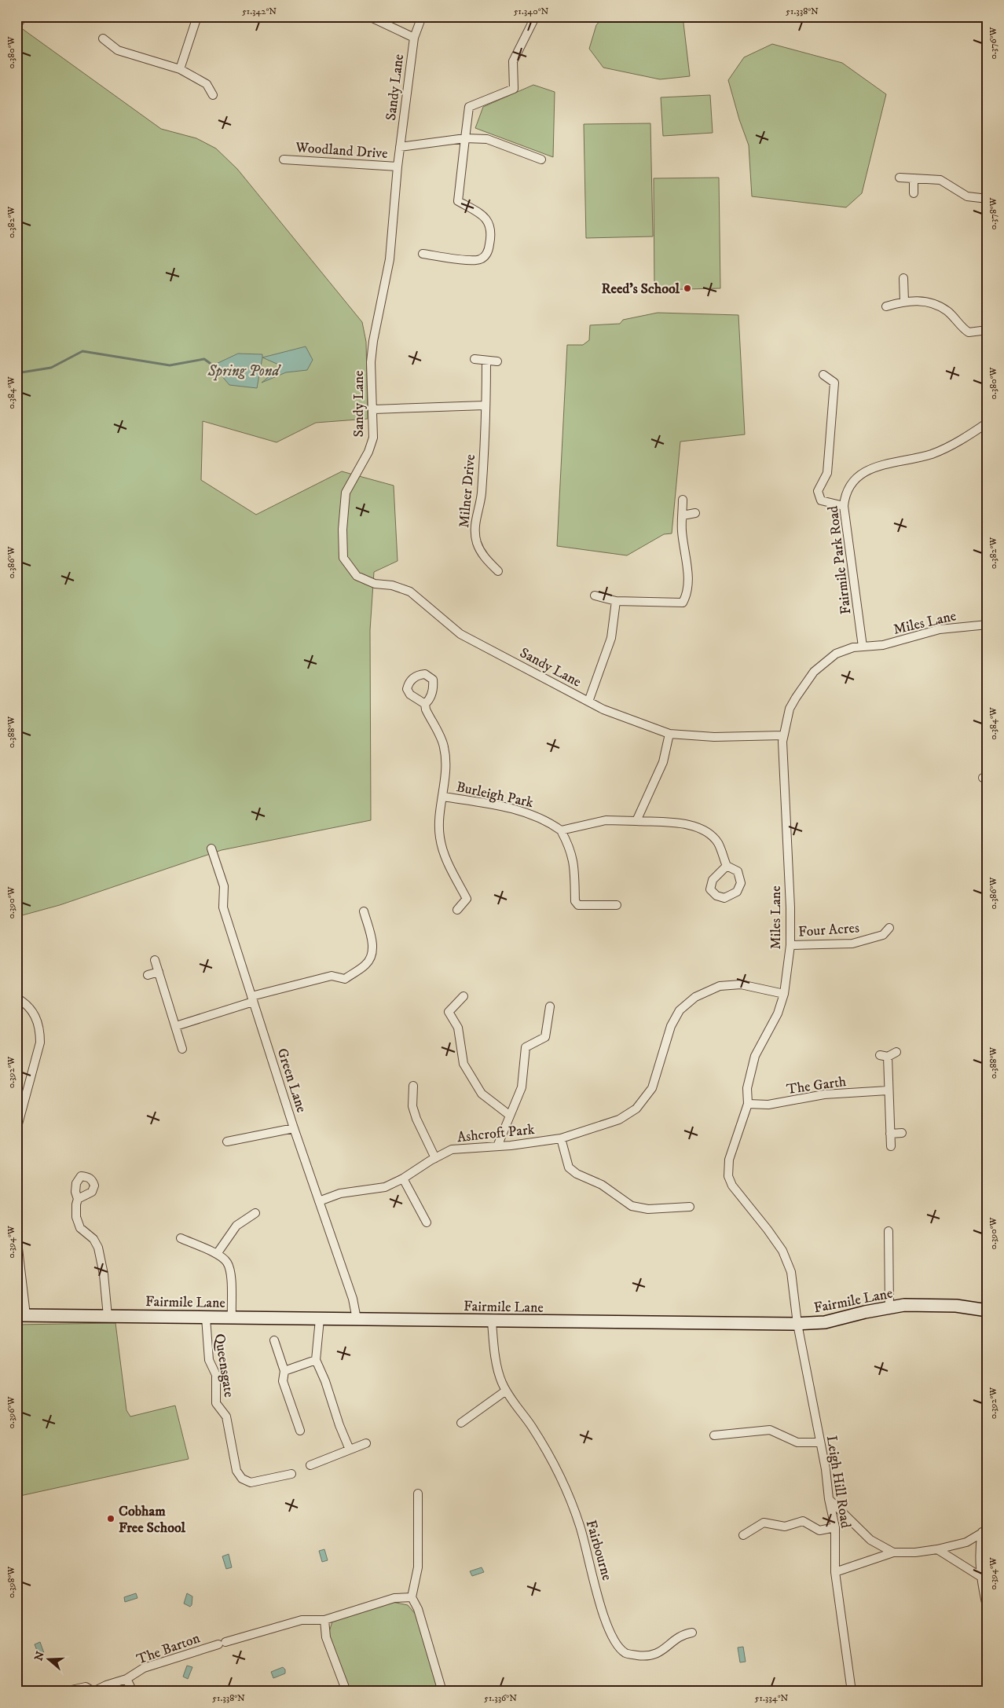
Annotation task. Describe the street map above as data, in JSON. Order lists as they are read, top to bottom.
{
  "streets": {
    "street": [
      "Sandy Lane",
      "Woodland Drive",
      "Milner Drive",
      "Fairmile Park Road",
      "Miles Lane",
      "Burleigh Park",
      "Four Acres",
      "Green Lane",
      "The Garth",
      "Ashcroft Park",
      "Fairmile Lane",
      "Queensgate",
      "Leigh Hill Road",
      "Fairbourne",
      "The Barton"
    ]
  },
  "crossings": [
    ["Sandy Lane", "Woodland Drive"],
    ["Sandy Lane", "Miles Lane"],
    ["Fairmile Park Road", "Miles Lane"],
    ["Miles Lane", "Four Acres"],
    ["Miles Lane", "The Garth"],
    ["Miles Lane", "Ashcroft Park"],
    ["Miles Lane", "Fairmile Lane"],
    ["Miles Lane", "Leigh Hill Road"],
    ["Green Lane", "Ashcroft Park"],
    ["Green Lane", "Fairmile Lane"],
    ["Fairmile Lane", "Queensgate"],
    ["Fairmile Lane", "Leigh Hill Road"],
    ["Fairmile Lane", "Fairbourne"]
  ],
  "water": ["Spring Pond"],
  "places": ["Reed's School", "Cobham Free School"],
  "north": "left",
  "coordinates": [
    "51.342°N",
    "51.340°N",
    "51.338°N",
    "0.376°W",
    "0.380°W",
    "0.378°W",
    "0.382°W",
    "0.384°W",
    "0.386°W",
    "0.388°W",
    "0.390°W",
    "0.392°W",
    "0.394°W",
    "0.396°W",
    "0.398°W",
    "51.336°N",
    "51.334°N"
  ]
}
